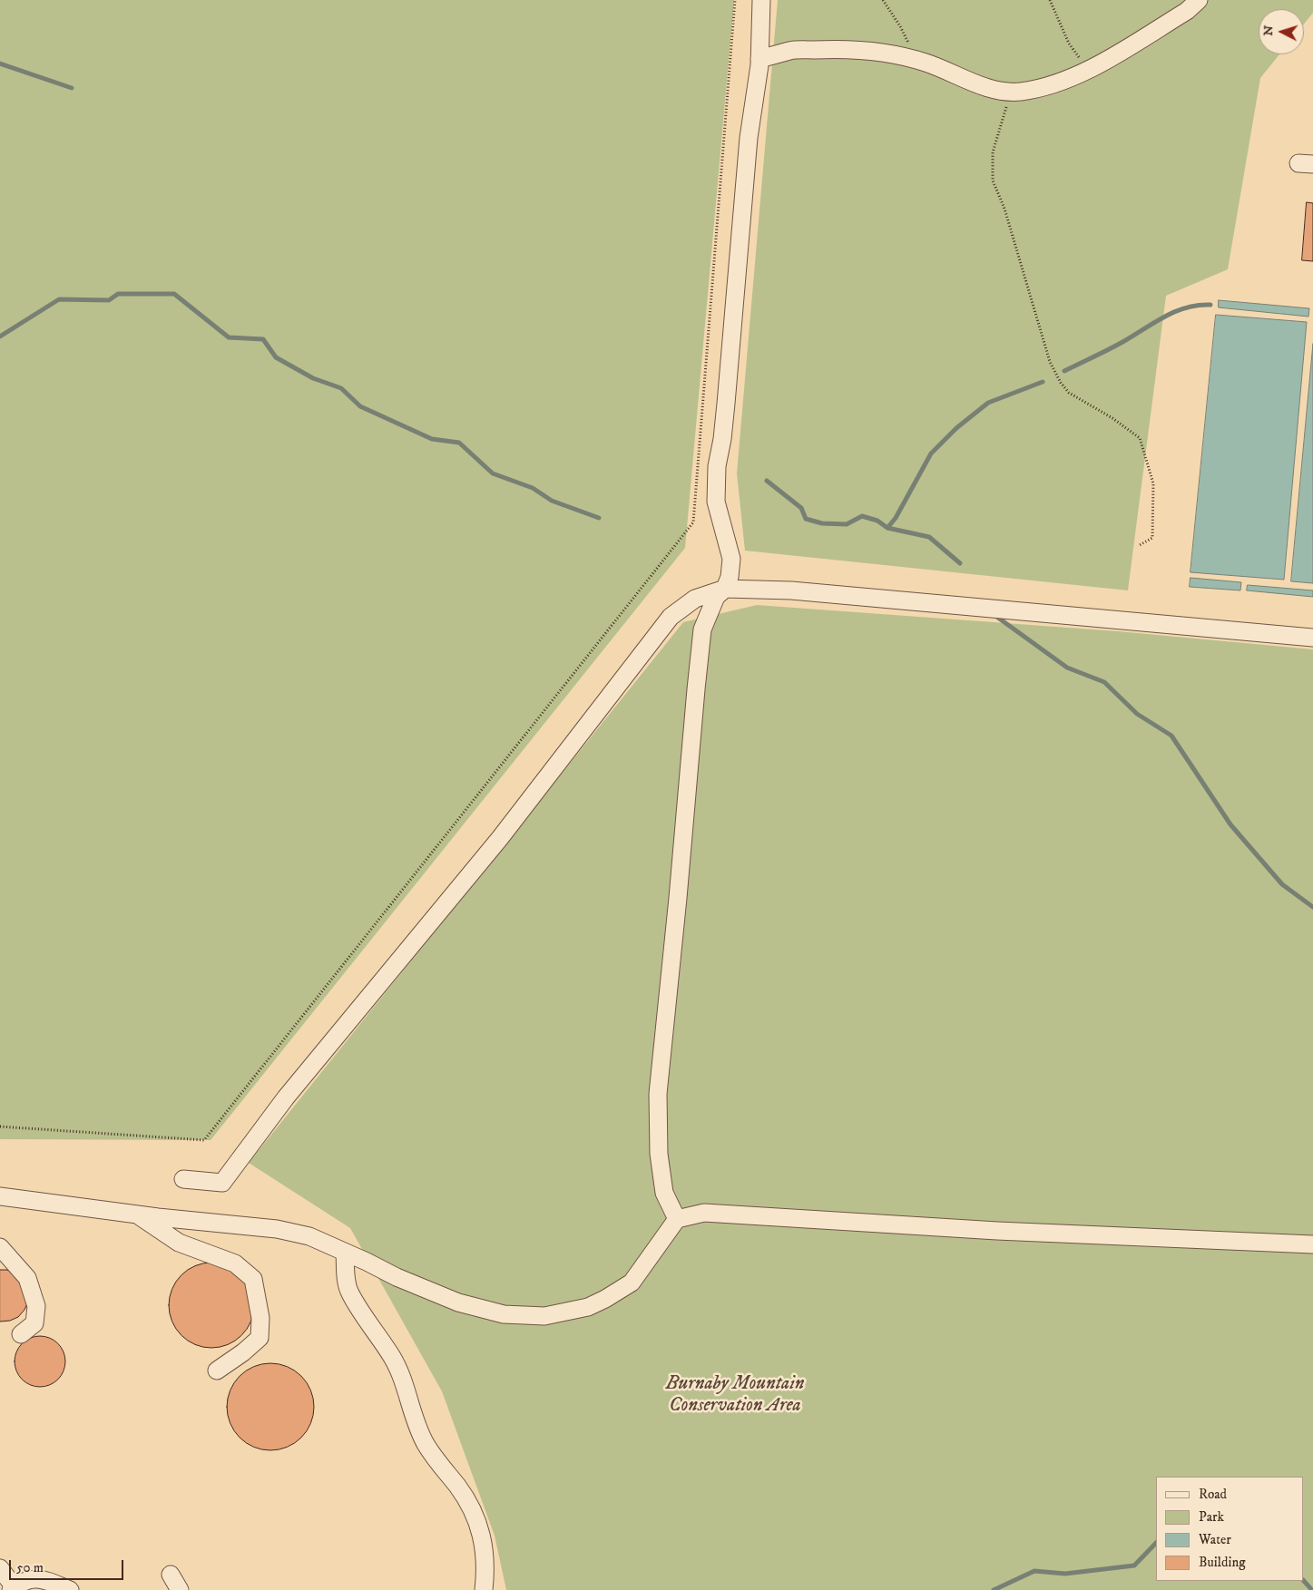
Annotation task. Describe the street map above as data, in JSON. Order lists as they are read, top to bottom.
{
  "parks": ["Burnaby Mountain Conservation Area"],
  "legend": [
    "Road",
    "Park",
    "Water",
    "Building"
  ],
  "scale_bar": "50 m",
  "north": "left"
}
